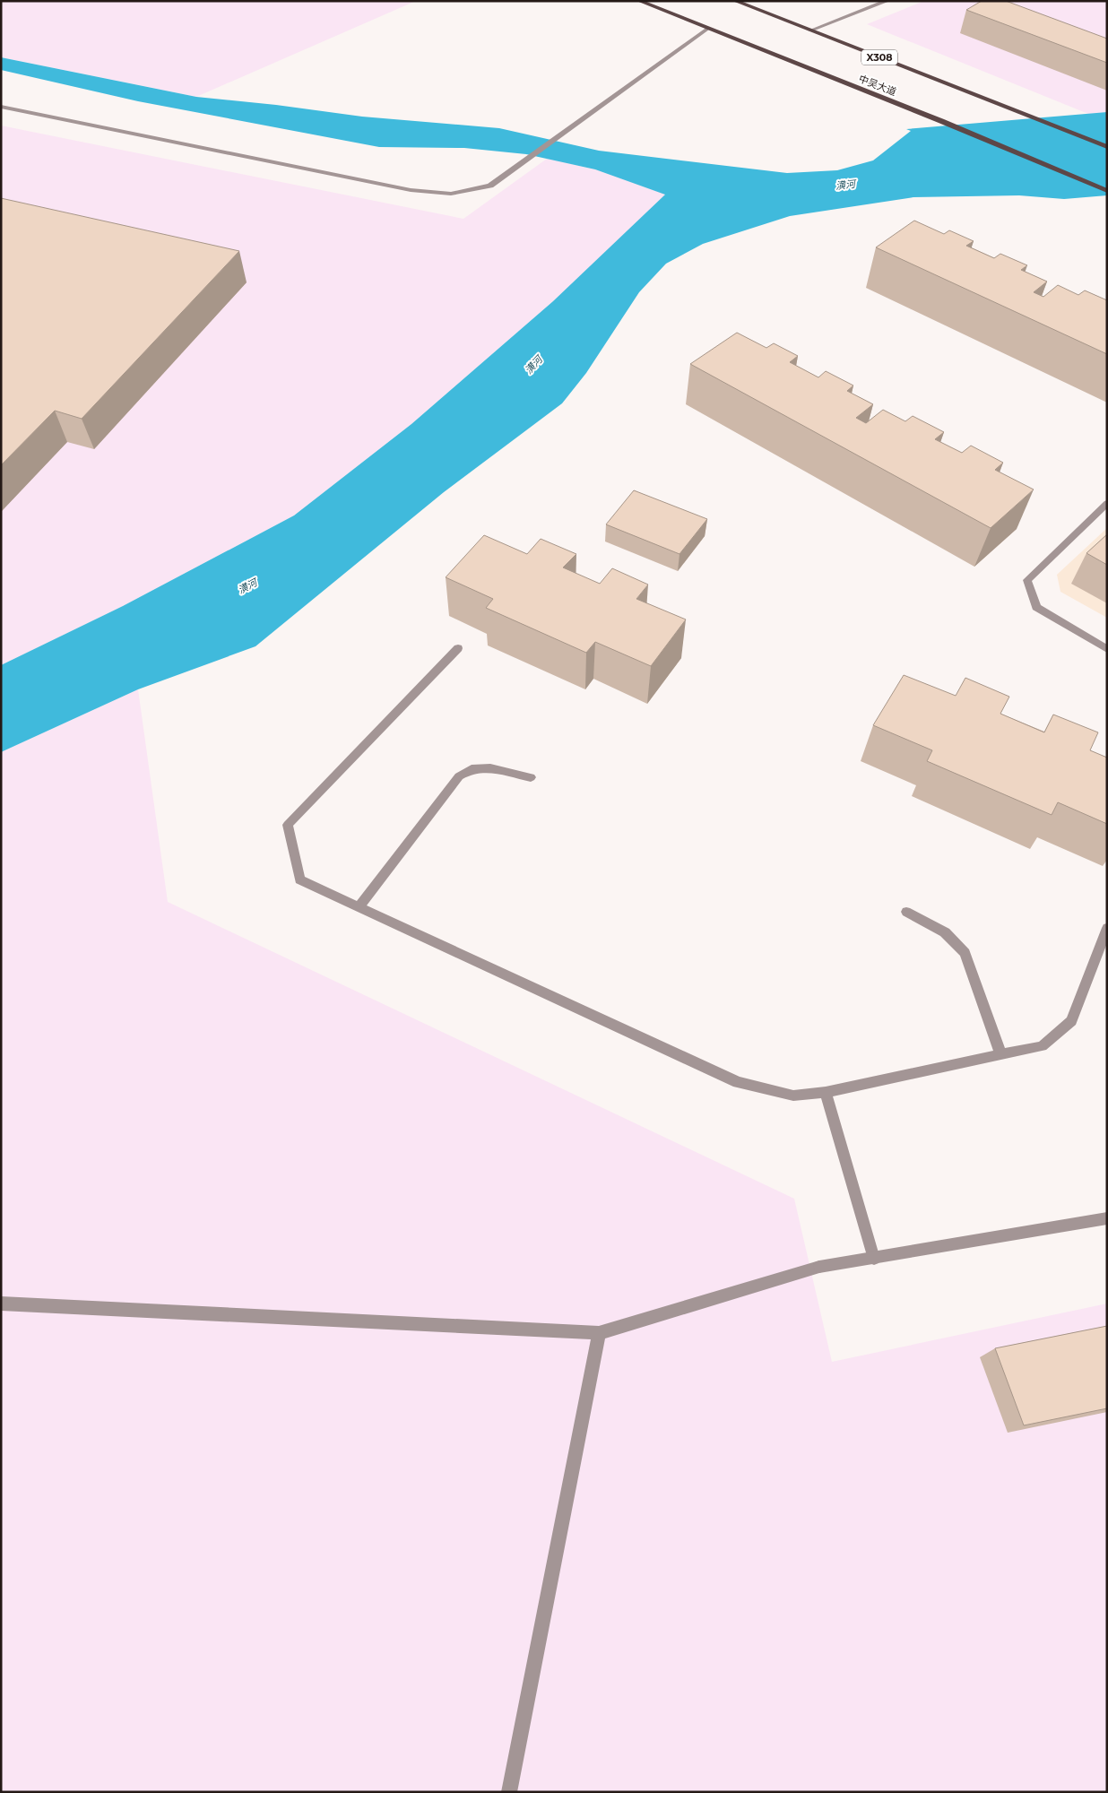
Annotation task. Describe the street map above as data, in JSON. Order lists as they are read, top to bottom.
{
  "streets": {
    "main road": ["X308", "中吴大道"]
  },
  "water": ["潢河"]
}
